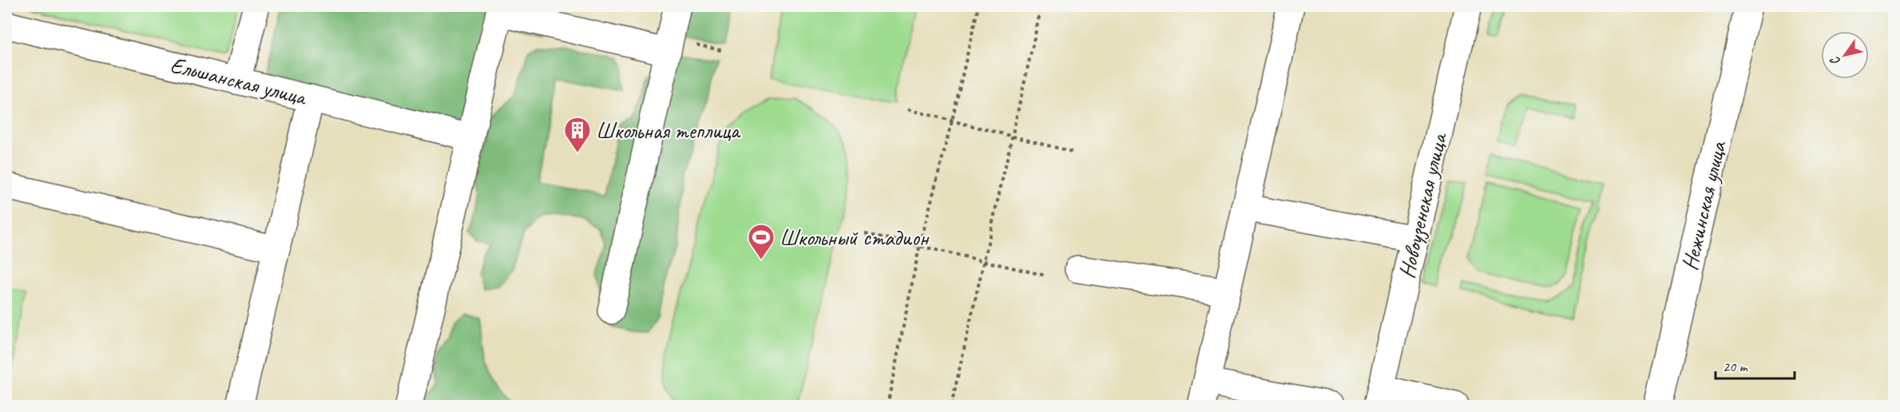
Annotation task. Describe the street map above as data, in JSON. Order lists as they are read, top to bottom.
{
  "streets": {
    "street": ["Ельшанская улица", "Новоузенская улица", "Нежинская улица"]
  },
  "places": {
    "building": ["Школьная теплица"],
    "sports": ["Школьный стадион"]
  },
  "scale_bar": "20 m",
  "north": "bottom left"
}
